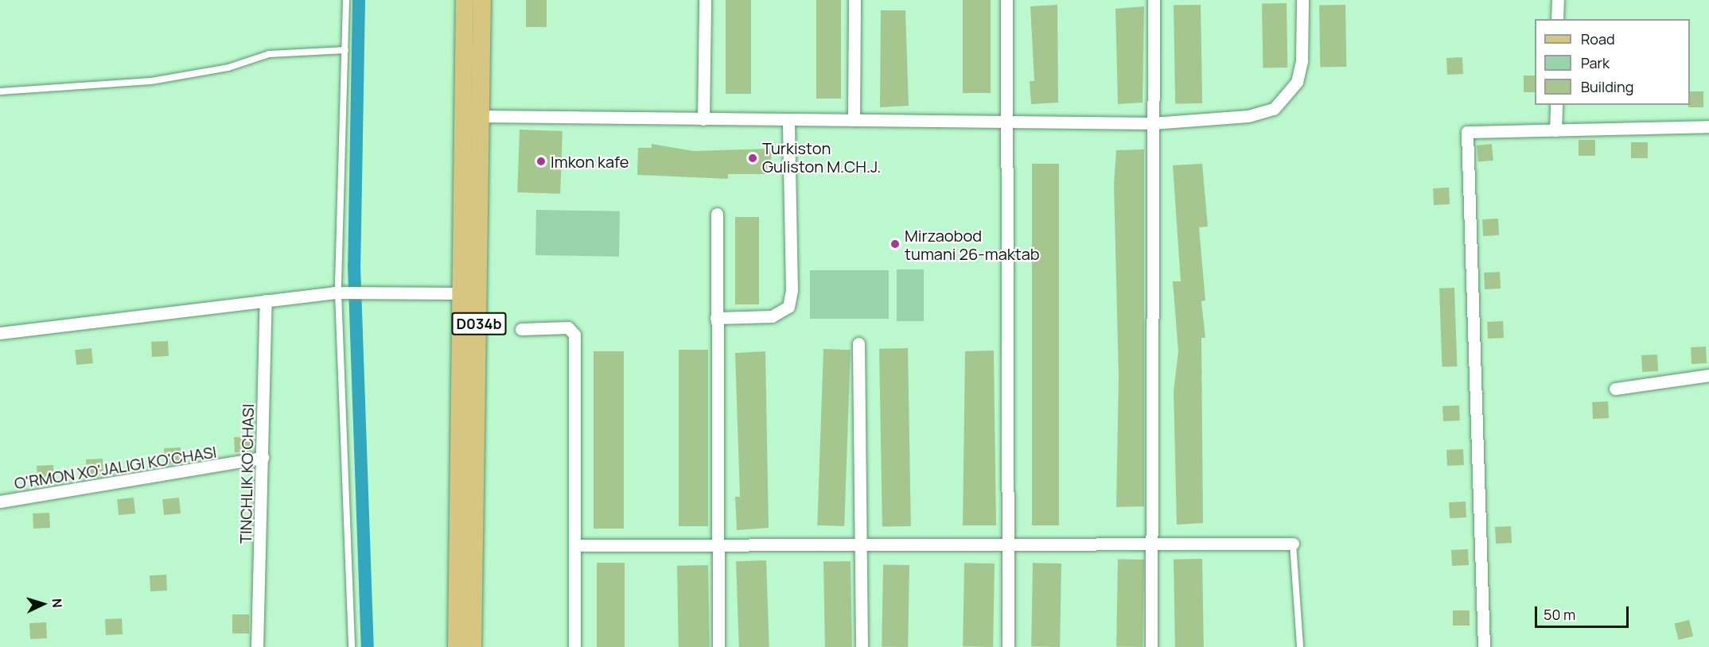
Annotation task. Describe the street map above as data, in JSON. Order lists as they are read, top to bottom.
{
  "streets": {
    "main road": ["D034b"],
    "street": ["O'RMON XO'JALIGI KO'CHASI", "TINCHLIK KO'CHASI"]
  },
  "crossings": [
    ["O'RMON XO'JALIGI KO'CHASI", "TINCHLIK KO'CHASI"]
  ],
  "places": ["Turkiston Guliston M.CH.J.", "Imkon kafe", "Mirzaobod tumani 26-maktab"],
  "legend": ["Road", "Park", "Building"],
  "scale_bar": "50 m",
  "north": "right"
}
